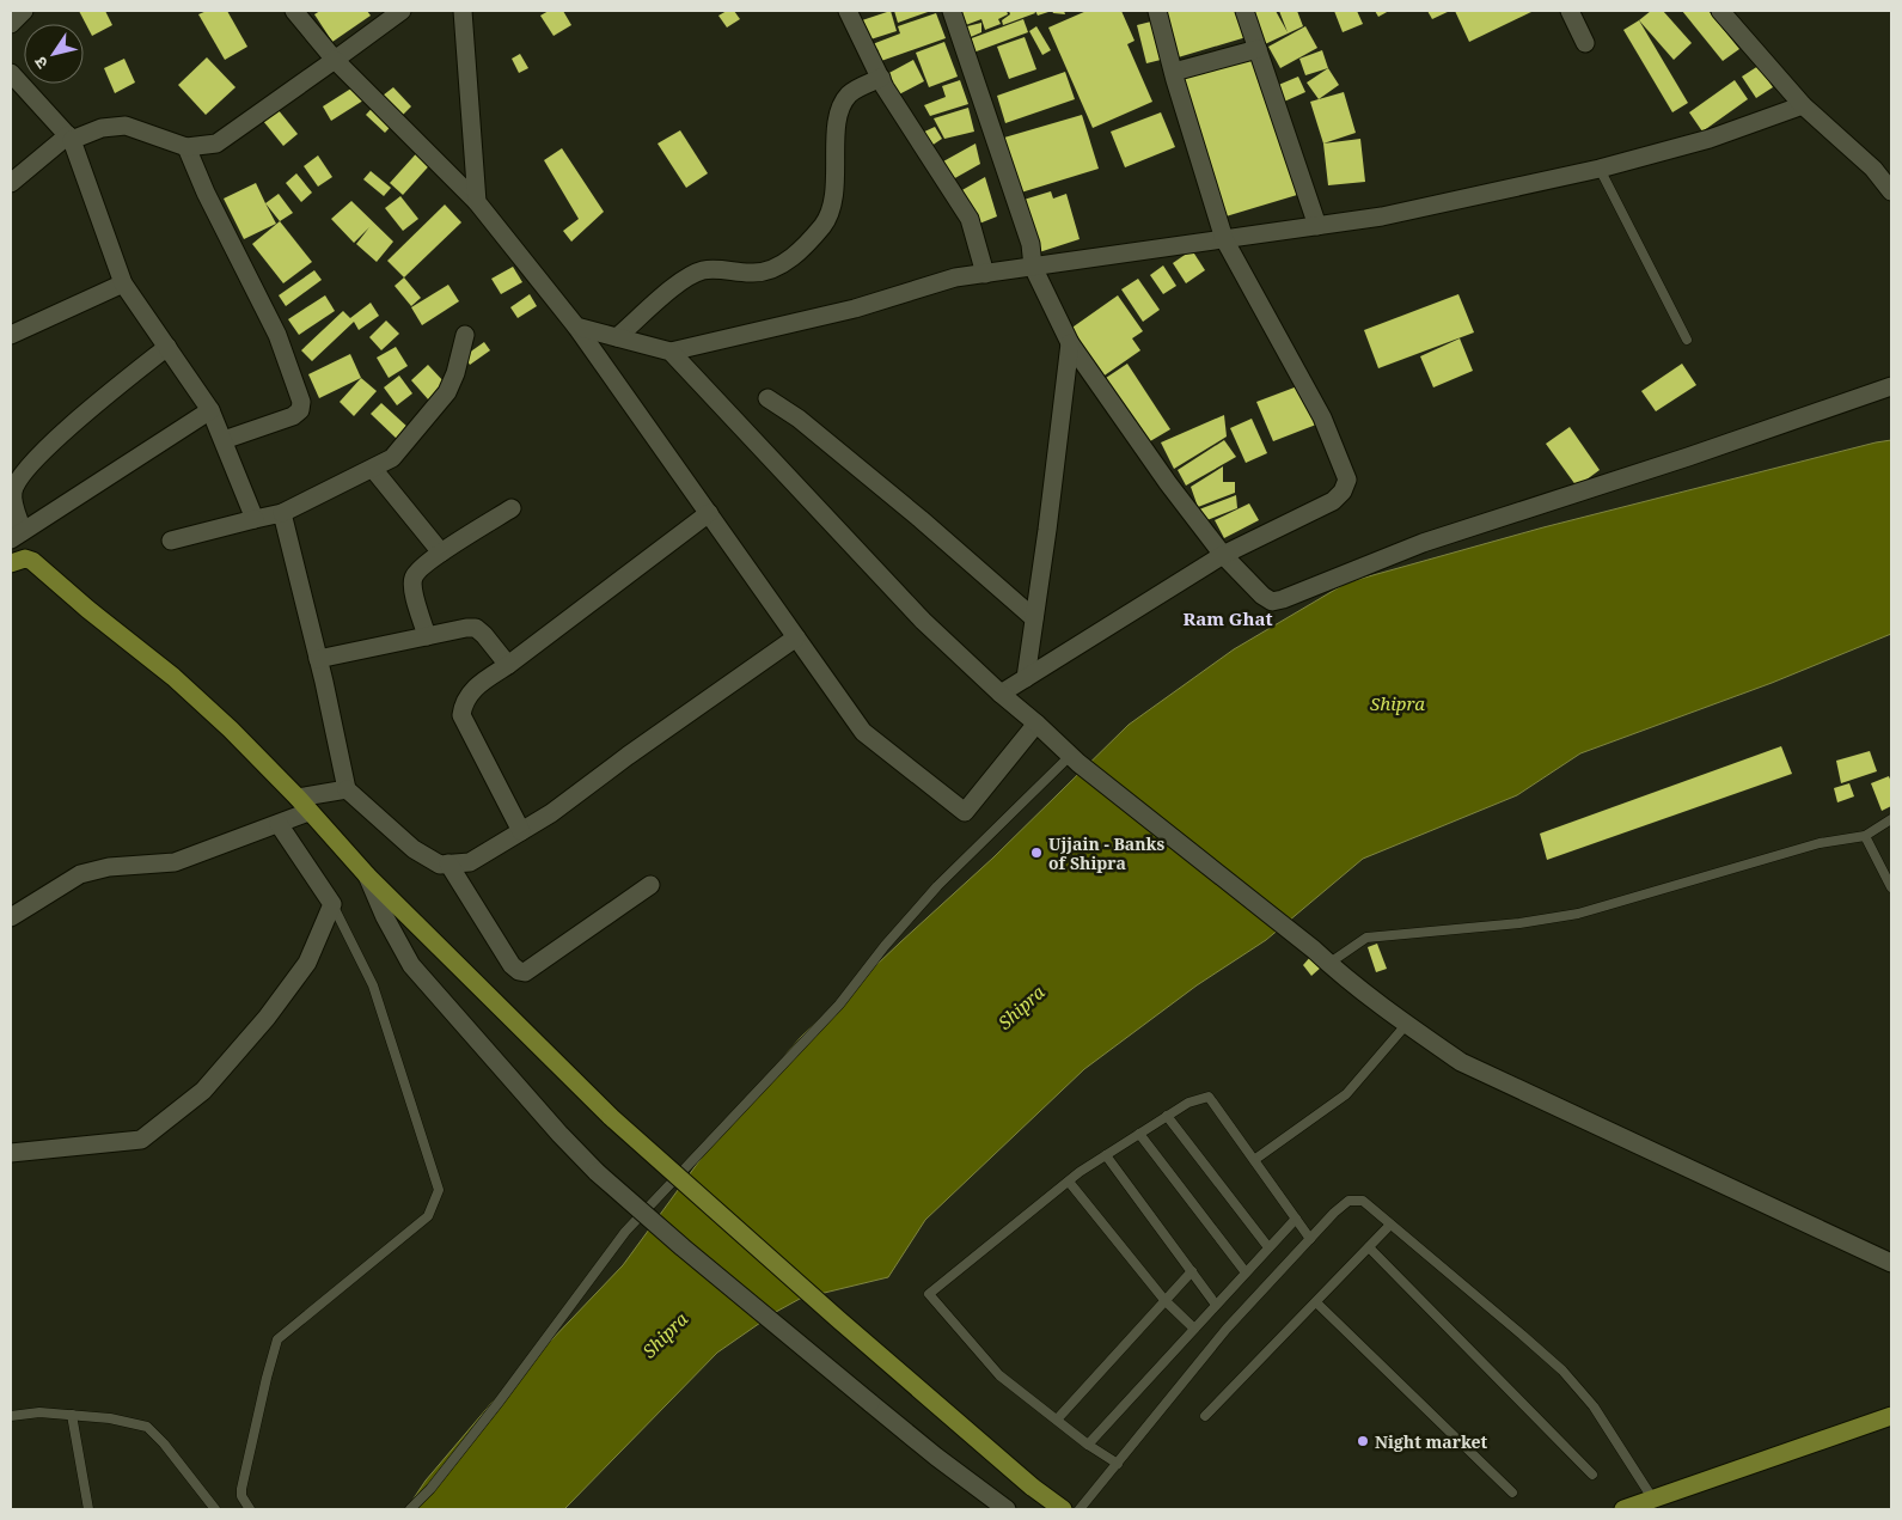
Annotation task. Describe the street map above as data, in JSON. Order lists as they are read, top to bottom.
{
  "districts": ["Ram Ghat"],
  "water": ["Shipra"],
  "places": ["Ujjain - Banks of Shipra", "Night market"],
  "north": "bottom left"
}
